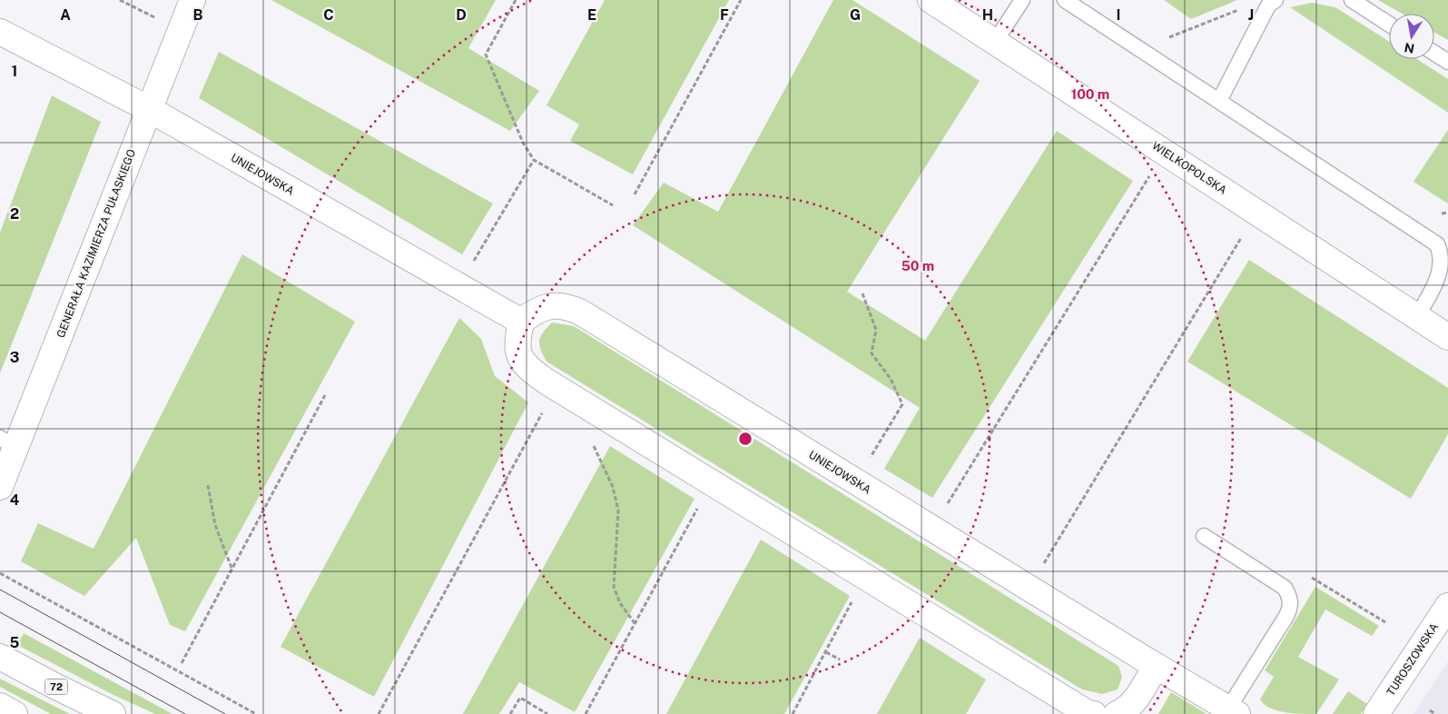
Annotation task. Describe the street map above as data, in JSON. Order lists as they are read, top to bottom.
{
  "streets": {
    "street": [
      "WIELKOPOLSKA",
      "UNIEJOWSKA",
      "GENERAŁA KAZIMIERZA PUŁASKIEGO",
      "TUROSZOWSKA",
      "72"
    ]
  },
  "crossings": [
    ["UNIEJOWSKA", "GENERAŁA KAZIMIERZA PUŁASKIEGO"]
  ],
  "north": "bottom",
  "grid": {
    "columns": [
      "A",
      "B",
      "C",
      "D",
      "E",
      "F",
      "G",
      "H",
      "I",
      "J"
    ],
    "rows": [
      "1",
      "2",
      "3",
      "4",
      "5"
    ]
  },
  "rings": ["100 m", "50 m"]
}
